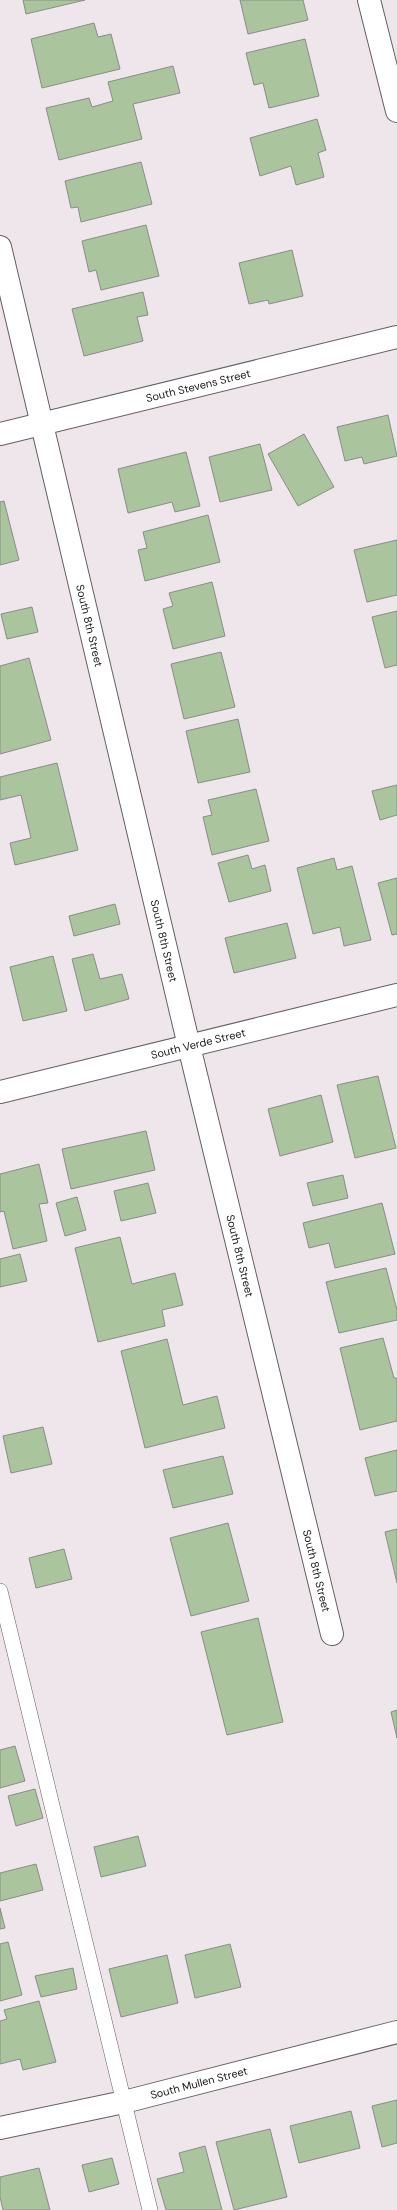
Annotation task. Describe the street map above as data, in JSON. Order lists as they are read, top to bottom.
{
  "streets": {
    "street": [
      "South Stevens Street",
      "South 8th Street",
      "South Verde Street",
      "South Mullen Street"
    ]
  },
  "crossings": [
    ["South Stevens Street", "South 8th Street"],
    ["South 8th Street", "South Verde Street"]
  ]
}
